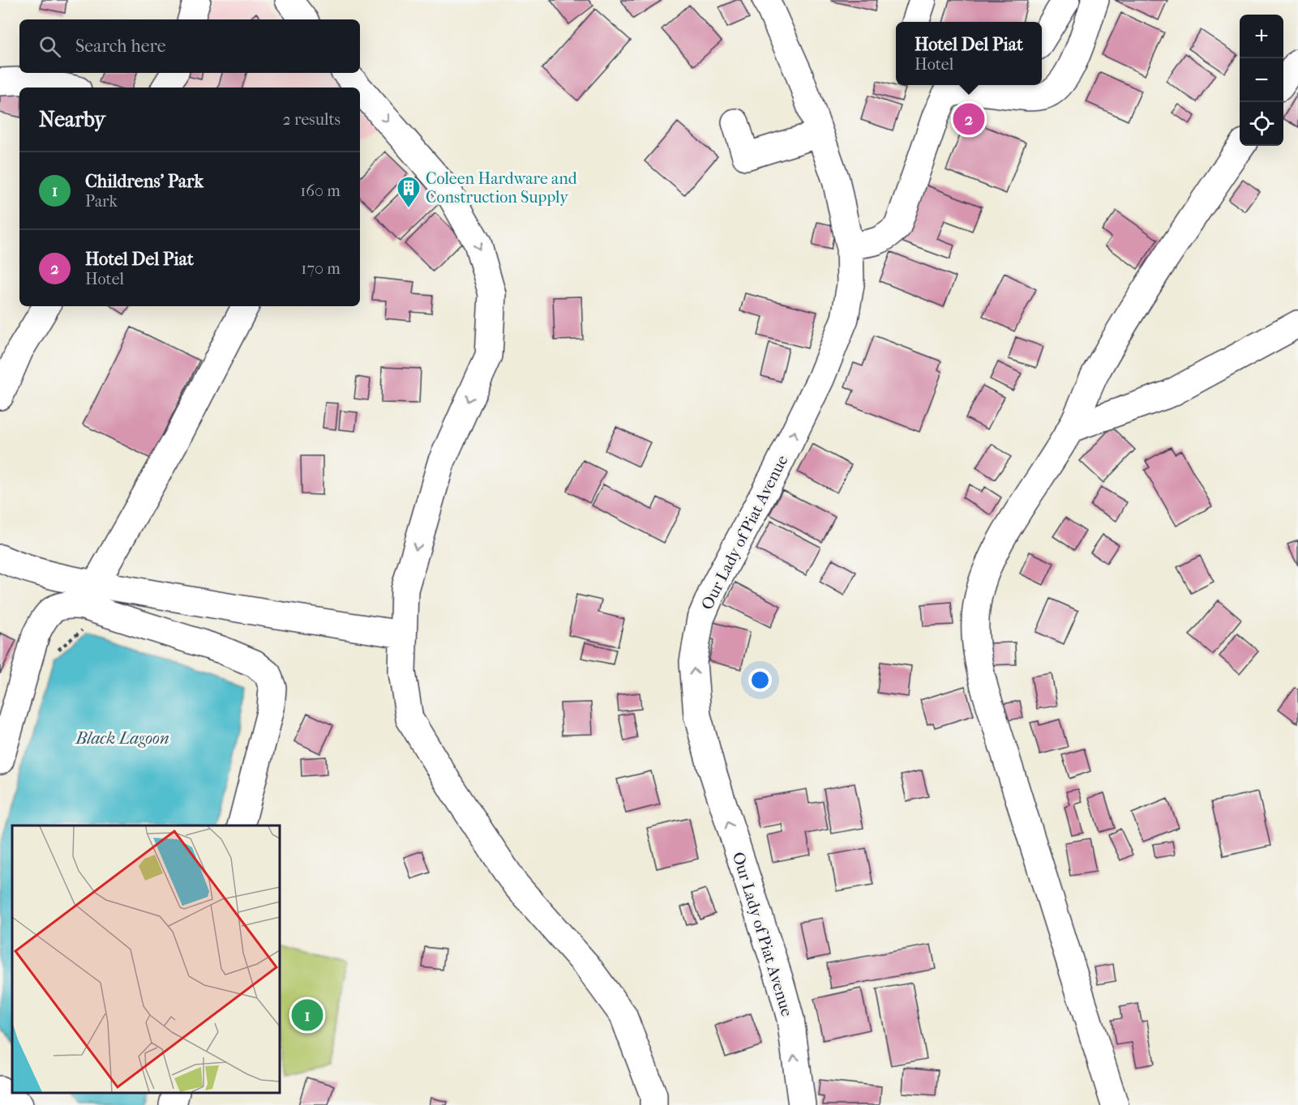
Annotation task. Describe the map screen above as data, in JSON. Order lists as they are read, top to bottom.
{
  "streets": {
    "street": ["Our Lady of Piat Avenue"]
  },
  "one_way": ["Our Lady of Piat Avenue"],
  "water": ["Black Lagoon"],
  "places": {
    "building": ["Coleen Hardware and Construction Supply"]
  },
  "page": {
    "map_buttons": ["+", "−"],
    "search": "Search here",
    "popup": ["Hotel Del Piat", "Hotel"],
    "heading": ["Nearby", "2 results"],
    "pins": ["2", "1"],
    "list": [
      {
        "mark": "1",
        "name": "Childrens' Park",
        "note": "Park",
        "value": "160 m"
      },
      {
        "mark": "2",
        "name": "Hotel Del Piat",
        "note": "Hotel",
        "value": "170 m"
      }
    ]
  }
}
